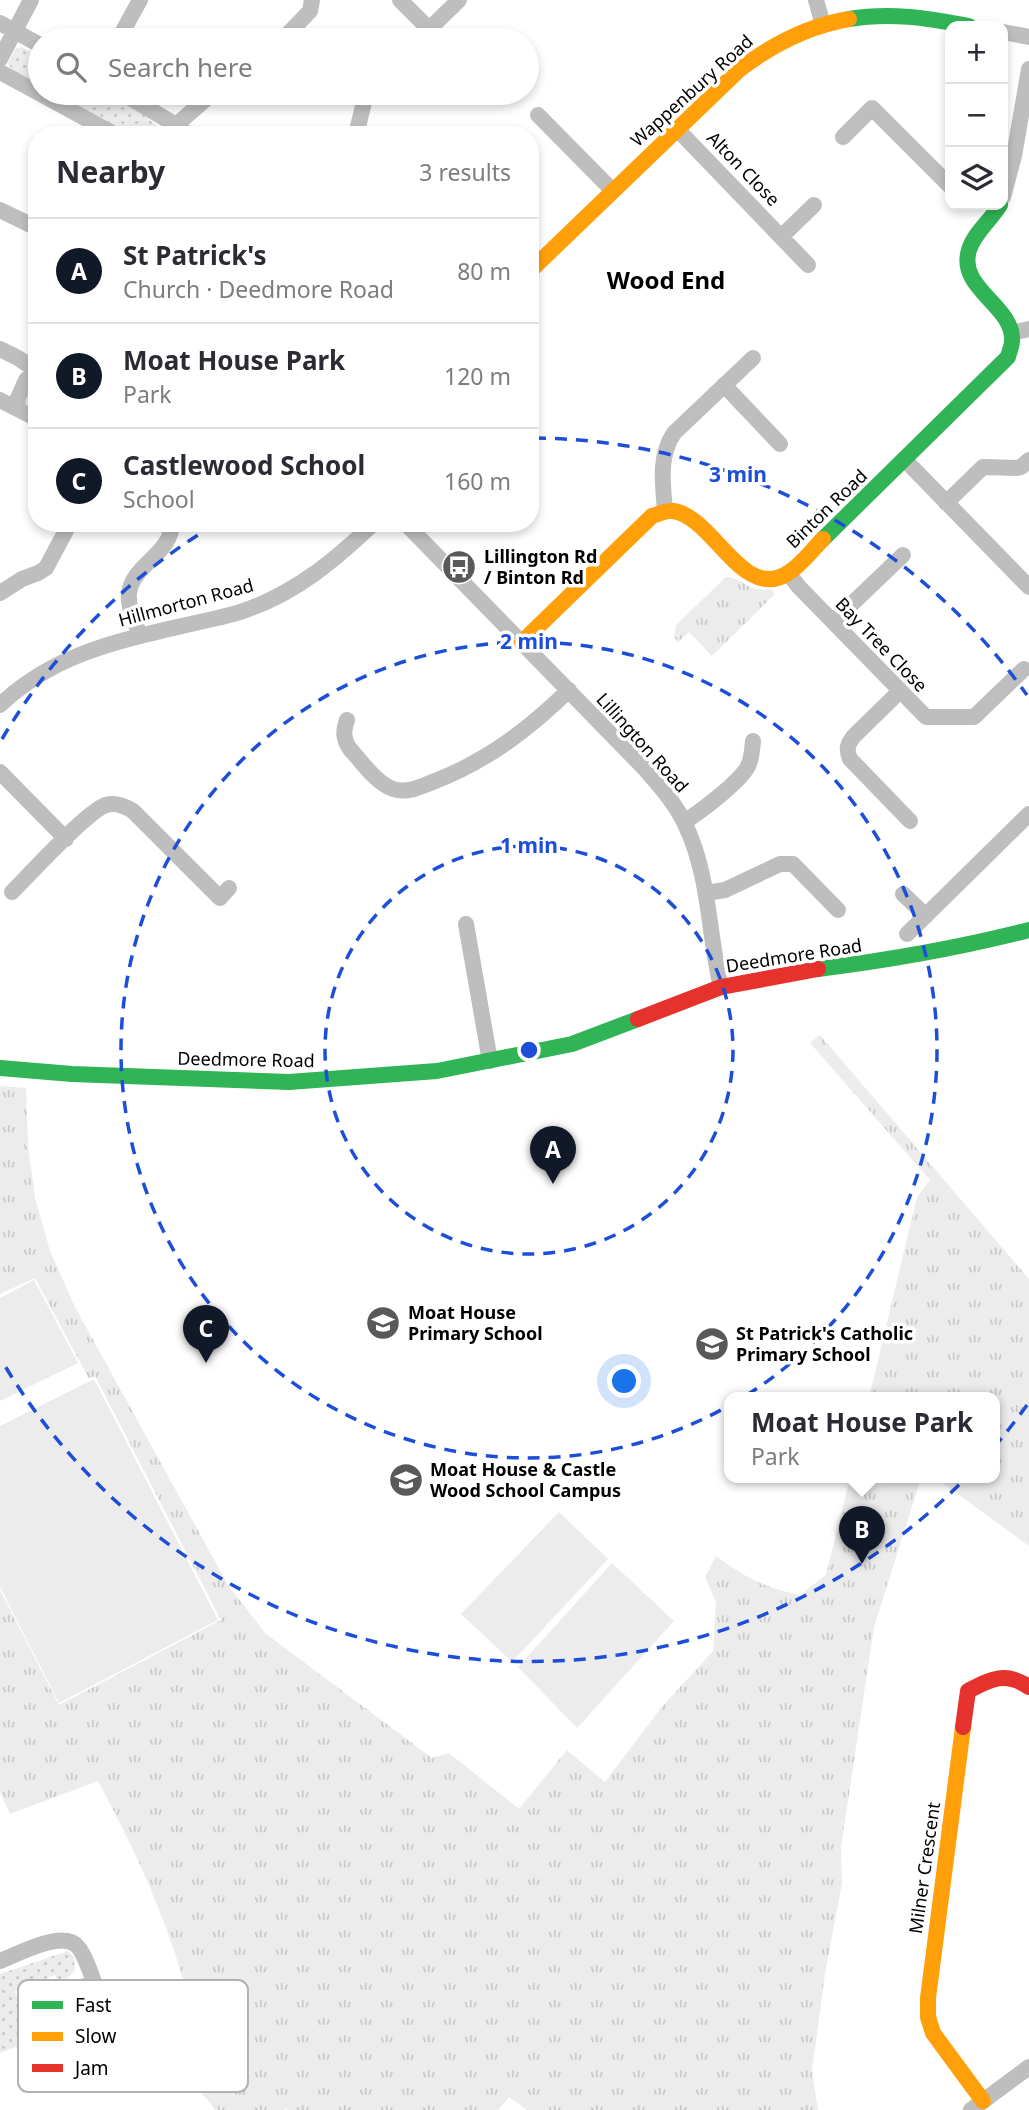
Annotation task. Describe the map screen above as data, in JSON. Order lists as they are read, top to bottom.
{
  "streets": {
    "street": [
      "Wappenbury Road",
      "Alton Close",
      "Binton Road",
      "Hillmorton Road",
      "Bay Tree Close",
      "Lillington Road",
      "Deedmore Road",
      "Milner Crescent"
    ]
  },
  "crossings": [
    ["Wappenbury Road", "Alton Close"],
    ["Binton Road", "Bay Tree Close"],
    ["Lillington Road", "Deedmore Road"]
  ],
  "districts": ["Wood End"],
  "places": {
    "bus stop": ["Lillington Rd / Binton Rd"],
    "school or university": ["Moat House Primary School", "St Patrick's Catholic Primary School", "Moat House & Castle Wood School Campus"]
  },
  "legend": ["Fast", "Slow", "Jam"],
  "page": {
    "map_buttons": ["+", "−"],
    "search": "Search here",
    "heading": ["Nearby", "3 results"],
    "list": [
      {
        "mark": "A",
        "name": "St Patrick's",
        "note": "Church · Deedmore Road",
        "value": "80 m"
      },
      {
        "mark": "B",
        "name": "Moat House Park",
        "note": "Park",
        "value": "120 m"
      },
      {
        "mark": "C",
        "name": "Castlewood School",
        "note": "School",
        "value": "160 m"
      }
    ],
    "pins": ["A", "C", "B"],
    "popup": ["Moat House Park", "Park"]
  },
  "rings": ["3 min", "2 min", "1 min"]
}
